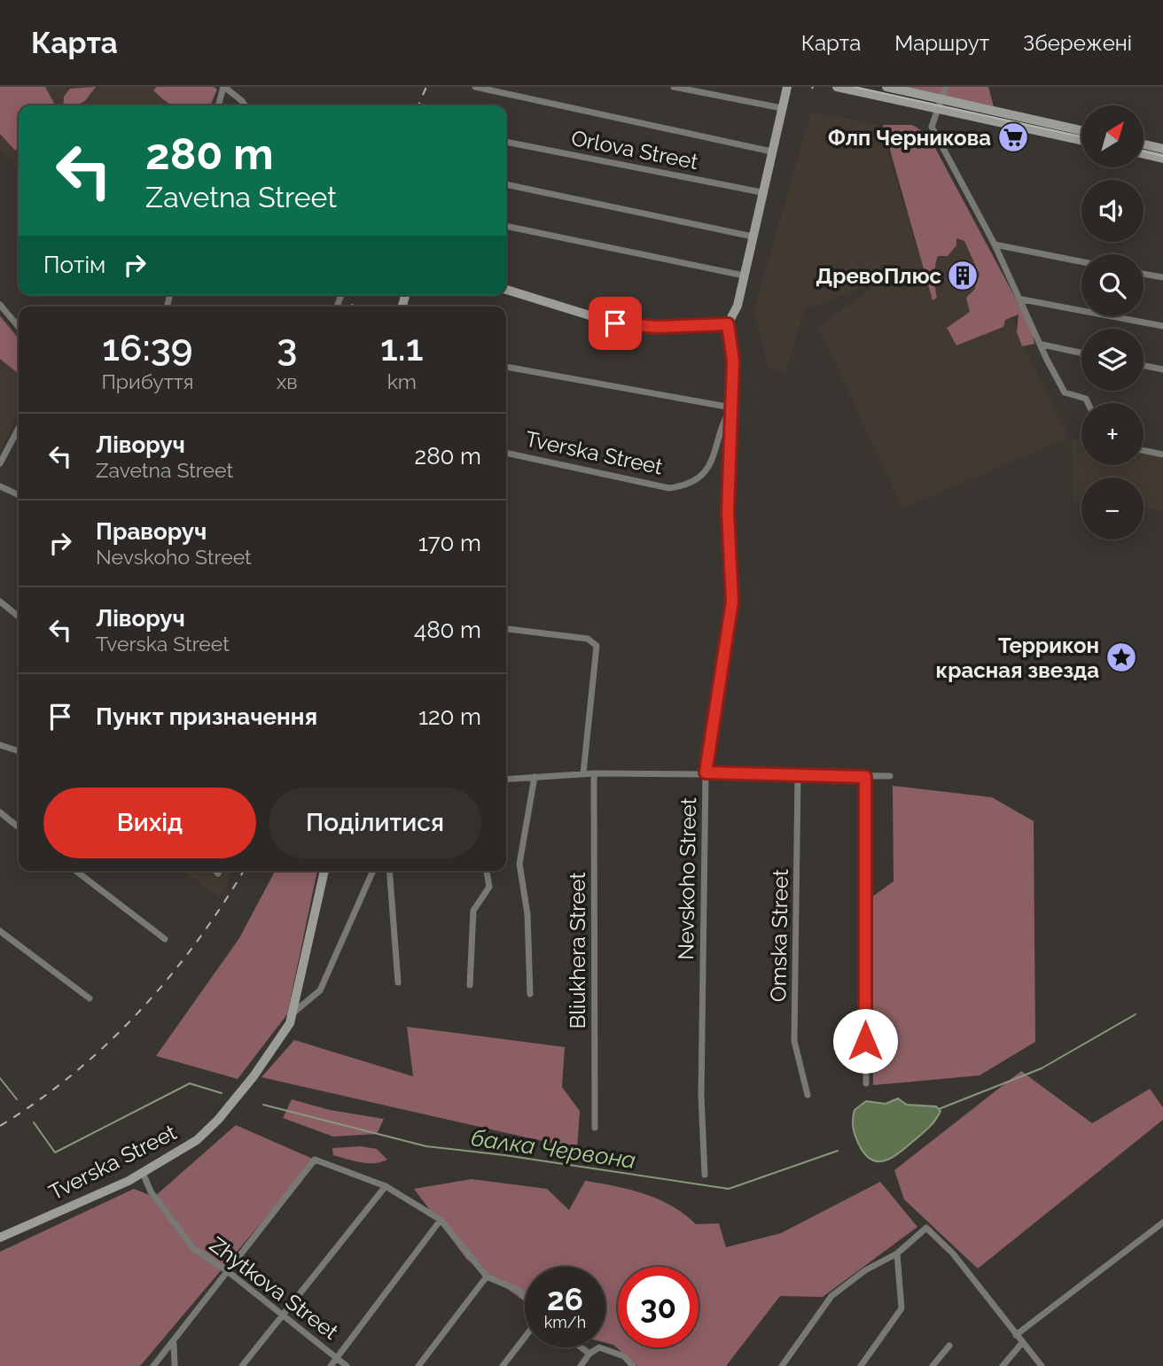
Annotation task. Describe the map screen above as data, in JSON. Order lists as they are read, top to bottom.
{
  "streets": {
    "main road": ["Tverska Street"],
    "street": [
      "Orlova Street",
      "Nevskoho Street",
      "Omska Street",
      "Bliukhera Street",
      "Zhytkova Street"
    ]
  },
  "crossings": [
    ["Tverska Street", "Nevskoho Street"],
    ["Tverska Street", "Zhytkova Street"]
  ],
  "water": ["балка Червона"],
  "places": {
    "supermarket": ["Флп Черникова"],
    "building": ["ДревоПлюс"],
    "place": ["Террикон красная звезда"]
  },
  "north": "top right",
  "page": {
    "header": "Карта",
    "nav": ["Карта", "Маршрут", "Збережені"],
    "map_buttons": ["+", "−"],
    "turn": ["280 m", "Zavetna Street"],
    "then": "Потім",
    "eta": [
      "16:39",
      "Прибуття",
      "3",
      "хв",
      "1.1",
      "km"
    ],
    "list": [
      {
        "name": "Ліворуч",
        "note": "Zavetna Street",
        "value": "280 m"
      },
      {
        "name": "Праворуч",
        "note": "Nevskoho Street",
        "value": "170 m"
      },
      {
        "name": "Ліворуч",
        "note": "Tverska Street",
        "value": "480 m"
      },
      {
        "name": "Пункт призначення",
        "value": "120 m"
      }
    ],
    "buttons": ["Вихід", "Поділитися"],
    "speed": "26 km/h",
    "limit": "30"
  }
}
